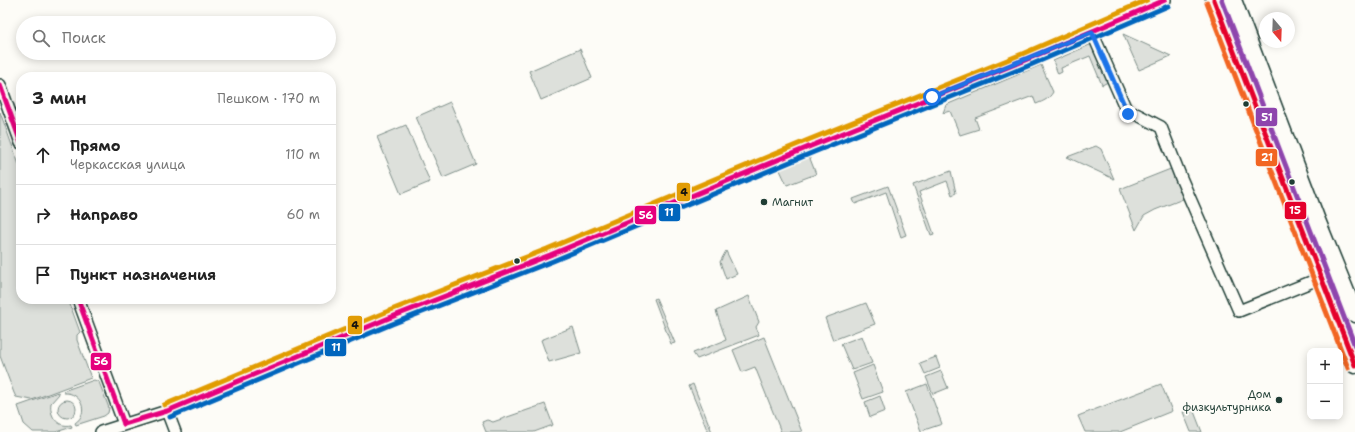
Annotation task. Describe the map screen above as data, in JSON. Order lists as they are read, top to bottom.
{
  "places": ["Магнит", "Дом физкультурника"],
  "lines": [
    "transit line 56",
    "transit line 4",
    "transit line 15",
    "transit line 51",
    "transit line 21",
    "transit line 11"
  ],
  "north": "bottom",
  "page": {
    "search": "Поиск",
    "heading": ["3 мин", "Пешком · 170 m"],
    "list": [
      ["Прямо", "Черкасская улица", "110 m"],
      ["Направо", "60 m"],
      "Пункт назначения"
    ],
    "map_buttons": ["+", "−"]
  }
}
